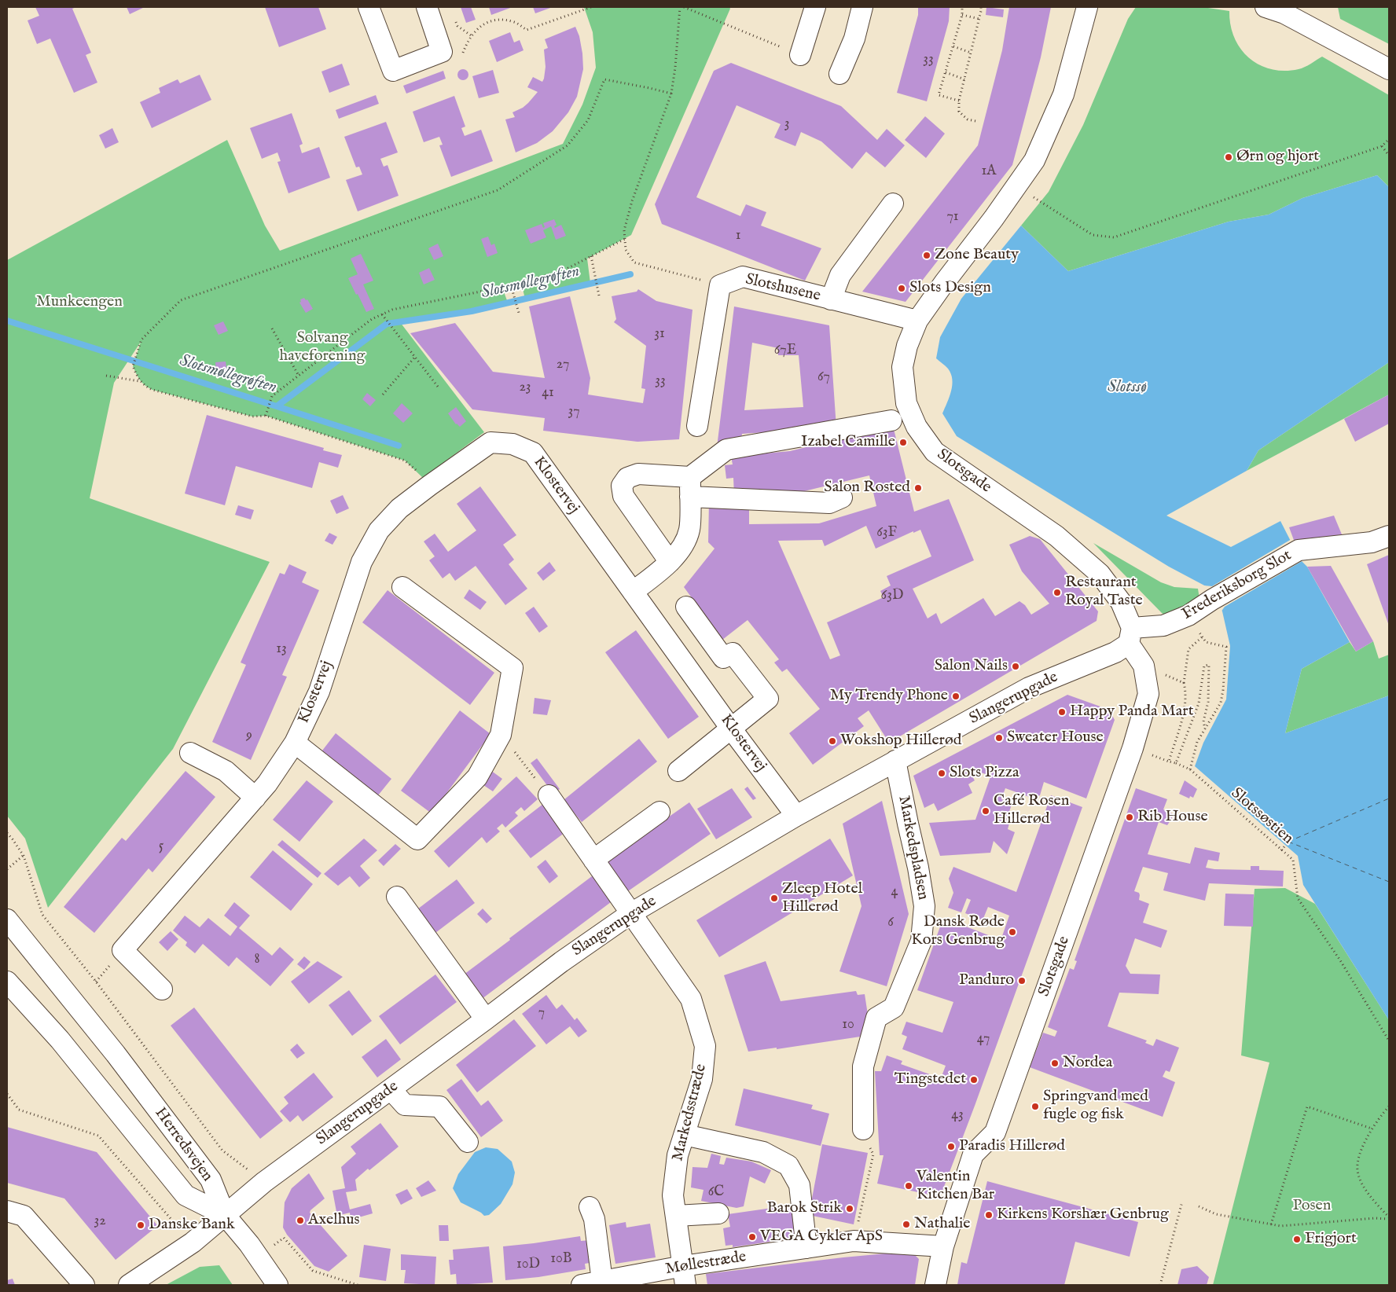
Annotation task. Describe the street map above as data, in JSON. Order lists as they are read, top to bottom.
{
  "streets": {
    "street": [
      "Slotshusene",
      "Slotsgade",
      "Klostervej",
      "Frederiksborg Slot",
      "Slangerupgade",
      "Markedspladsen",
      "Markedsstræde",
      "Herredsvejen",
      "Møllestræde"
    ],
    "path": ["Slotssøstien"]
  },
  "crossings": [
    ["Slotshusene", "Slotsgade"],
    ["Slotsgade", "Frederiksborg Slot"],
    ["Slotsgade", "Slangerupgade"],
    ["Slotsgade", "Møllestræde"],
    ["Klostervej", "Slangerupgade"],
    ["Frederiksborg Slot", "Slangerupgade"],
    ["Slangerupgade", "Markedspladsen"],
    ["Slangerupgade", "Markedsstræde"],
    ["Slangerupgade", "Herredsvejen"],
    ["Markedsstræde", "Møllestræde"]
  ],
  "water": ["Slotsmøllegrøften", "Slotssø"],
  "parks": ["Munkeengen", "Solvang haveforening", "Posen"],
  "places": [
    "Ørn og hjort",
    "Zone Beauty",
    "Slots Design",
    "Izabel Camille",
    "Salon Rosted",
    "Restaurant Royal Taste",
    "Salon Nails",
    "My Trendy Phone",
    "Happy Panda Mart",
    "Sweater House",
    "Wokshop Hillerød",
    "Slots Pizza",
    "Café Rosen Hillerød",
    "Rib House",
    "Zleep Hotel Hillerød",
    "Dansk Røde Kors Genbrug",
    "Panduro",
    "Nordea",
    "Tingstedet",
    "Springvand med fugle og fisk",
    "Paradis Hillerød",
    "Valentin Kitchen Bar",
    "Barok Strik",
    "Kirkens Korshær Genbrug",
    "Axelhus",
    "Nathalie",
    "Danske Bank",
    "VEGA Cykler ApS",
    "Frigjort"
  ],
  "house_numbers": [
    "33",
    "3",
    "1A",
    "71",
    "1",
    "31",
    "67E",
    "27",
    "67",
    "33",
    "23",
    "41",
    "37",
    "63F",
    "63D",
    "13",
    "9",
    "5",
    "4",
    "6",
    "8",
    "7",
    "10",
    "47",
    "43",
    "6C",
    "32",
    "10B",
    "10D"
  ]
}
